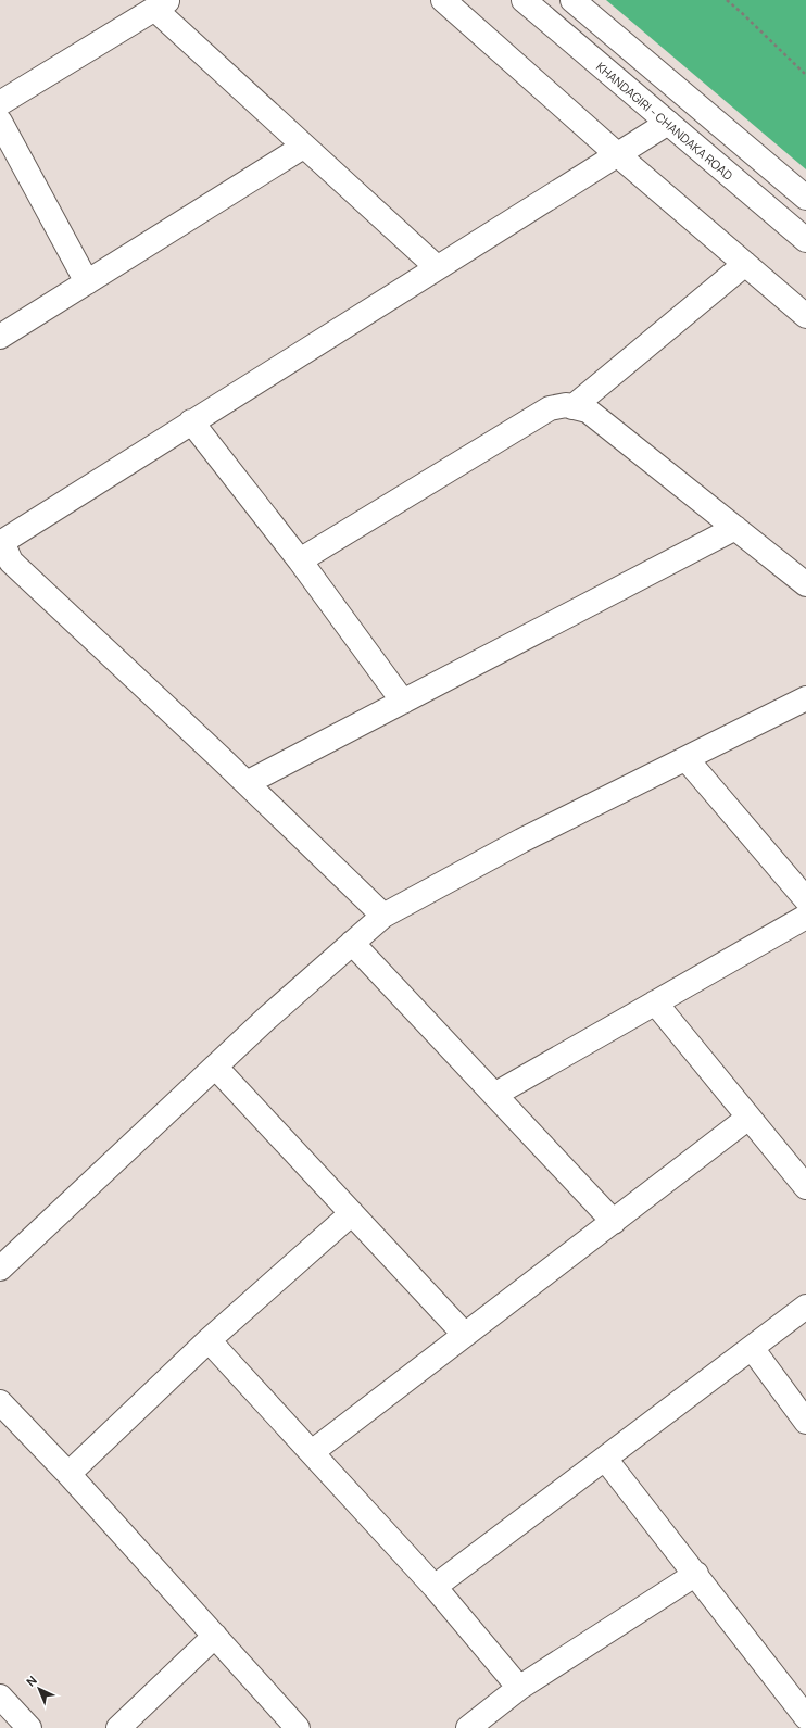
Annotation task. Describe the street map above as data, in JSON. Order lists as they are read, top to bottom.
{
  "streets": {
    "street": ["KHANDAGIRI - CHANDAKA ROAD"]
  },
  "north": "top left"
}
